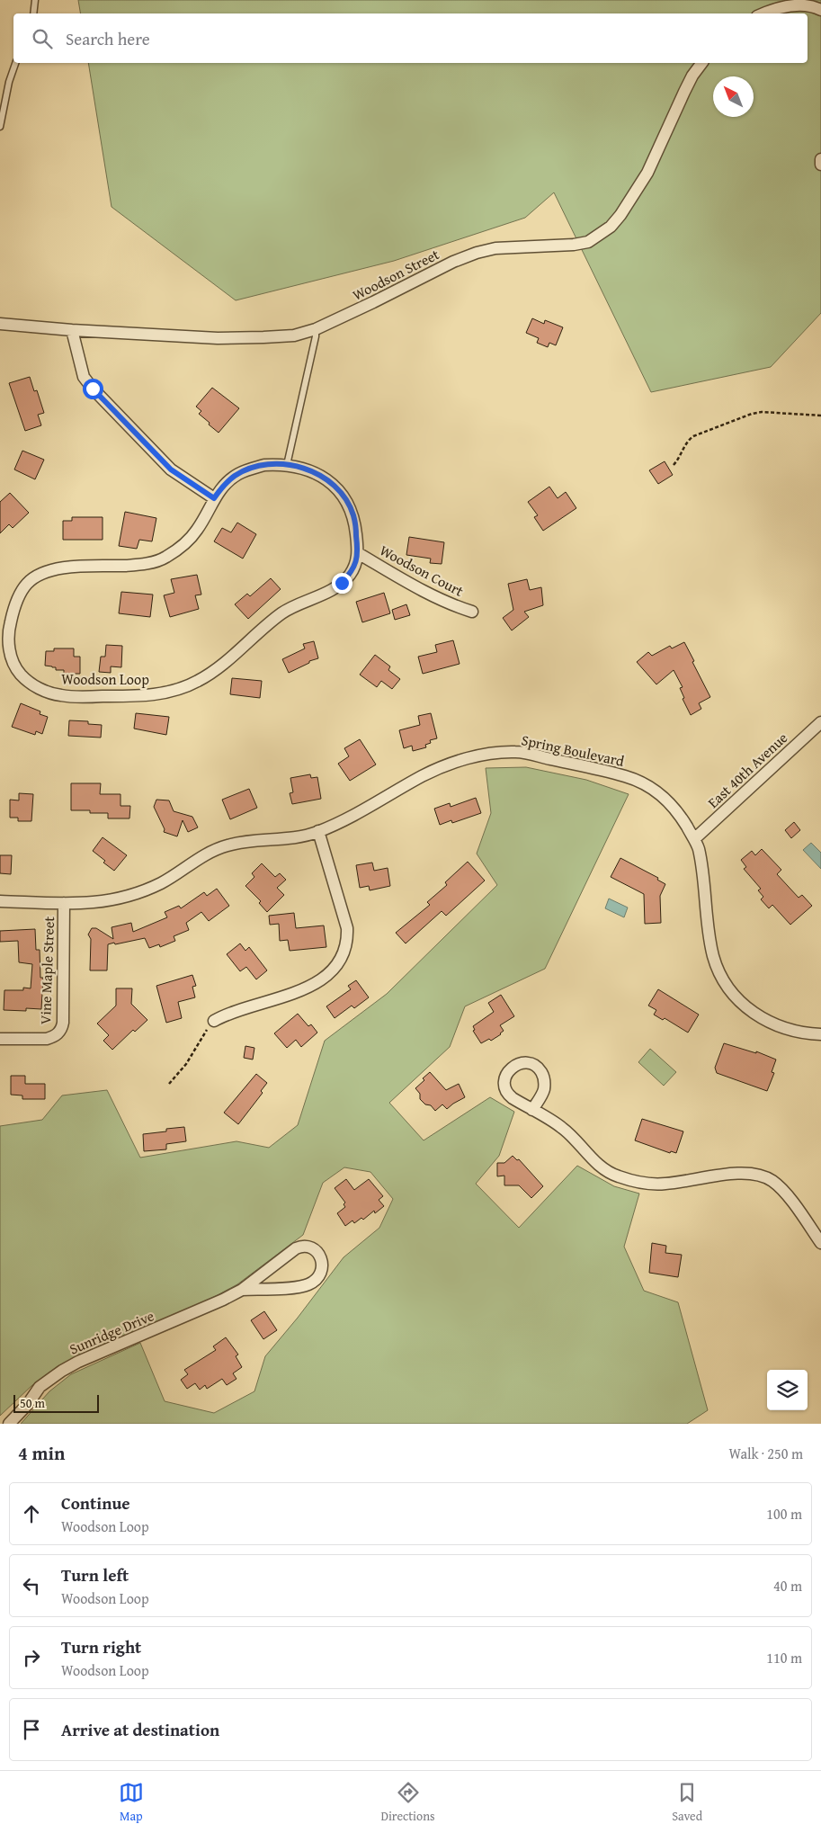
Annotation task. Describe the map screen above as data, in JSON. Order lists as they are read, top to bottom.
{
  "streets": {
    "street": [
      "Woodson Street",
      "Woodson Court",
      "Woodson Loop",
      "Spring Boulevard",
      "East 40th Avenue",
      "Vine Maple Street",
      "Sunridge Drive"
    ]
  },
  "crossings": [
    ["Woodson Court", "Woodson Loop"],
    ["Spring Boulevard", "East 40th Avenue"],
    ["Spring Boulevard", "Vine Maple Street"]
  ],
  "scale_bar": "50 m",
  "north": "top left",
  "page": {
    "search": "Search here",
    "scale": "50 m",
    "heading": ["4 min", "Walk · 250 m"],
    "list": [
      ["Continue", "Woodson Loop", "100 m"],
      ["Turn left", "Woodson Loop", "40 m"],
      ["Turn right", "Woodson Loop", "110 m"],
      "Arrive at destination"
    ],
    "nav": ["Map", "Directions", "Saved"]
  }
}
